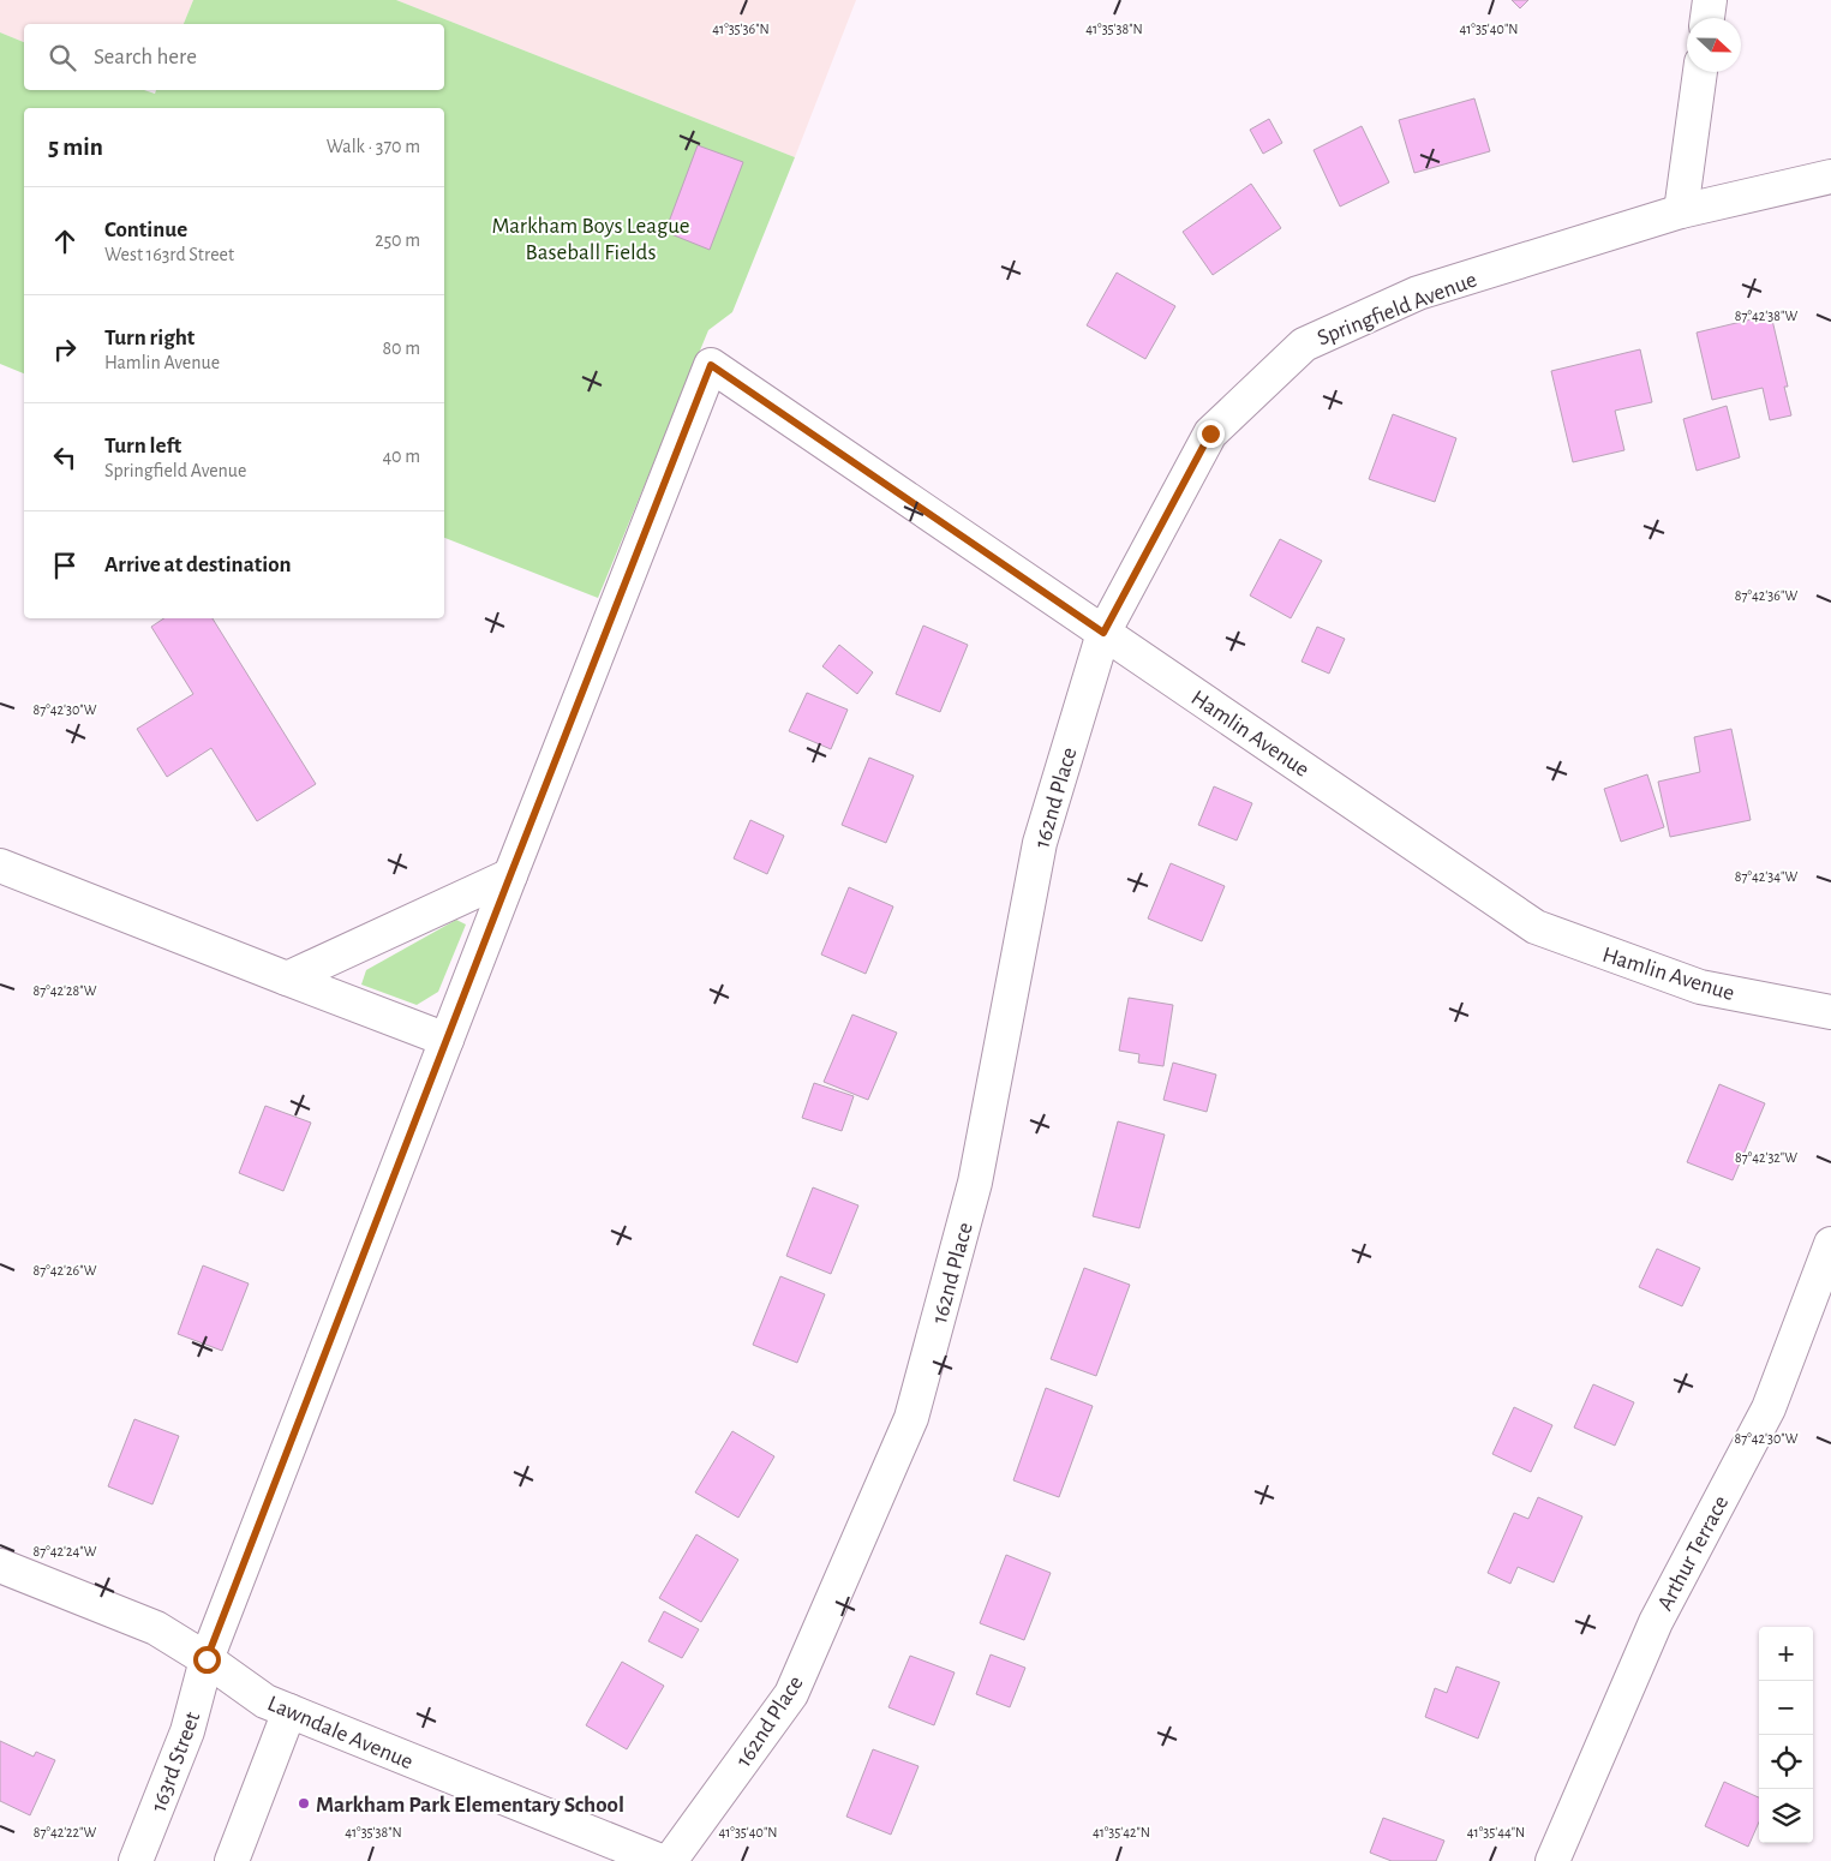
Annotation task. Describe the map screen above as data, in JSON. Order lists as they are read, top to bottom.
{
  "streets": {
    "street": [
      "Springfield Avenue",
      "Hamlin Avenue",
      "162nd Place",
      "Arthur Terrace",
      "Lawndale Avenue",
      "163rd Street"
    ]
  },
  "crossings": [
    ["Springfield Avenue", "Hamlin Avenue"],
    ["Springfield Avenue", "162nd Place"],
    ["Hamlin Avenue", "162nd Place"],
    ["Hamlin Avenue", "163rd Street"],
    ["Lawndale Avenue", "163rd Street"]
  ],
  "parks": ["Markham Boys League Baseball Fields"],
  "places": ["Markham Park Elementary School"],
  "north": "right",
  "page": {
    "search": "Search here",
    "heading": ["5 min", "Walk · 370 m"],
    "list": [
      ["Continue", "West 163rd Street", "250 m"],
      ["Turn right", "Hamlin Avenue", "80 m"],
      ["Turn left", "Springfield Avenue", "40 m"],
      "Arrive at destination"
    ],
    "map_buttons": ["+", "−"]
  },
  "coordinates": [
    "41°35'36\"N",
    "41°35'38\"N",
    "41°35'40\"N",
    "87°42'38\"W",
    "87°42'36\"W",
    "87°42'30\"W",
    "87°42'34\"W",
    "87°42'28\"W",
    "87°42'32\"W",
    "87°42'26\"W",
    "87°42'24\"W",
    "87°42'22\"W",
    "41°35'42\"N",
    "41°35'44\"N"
  ]
}
